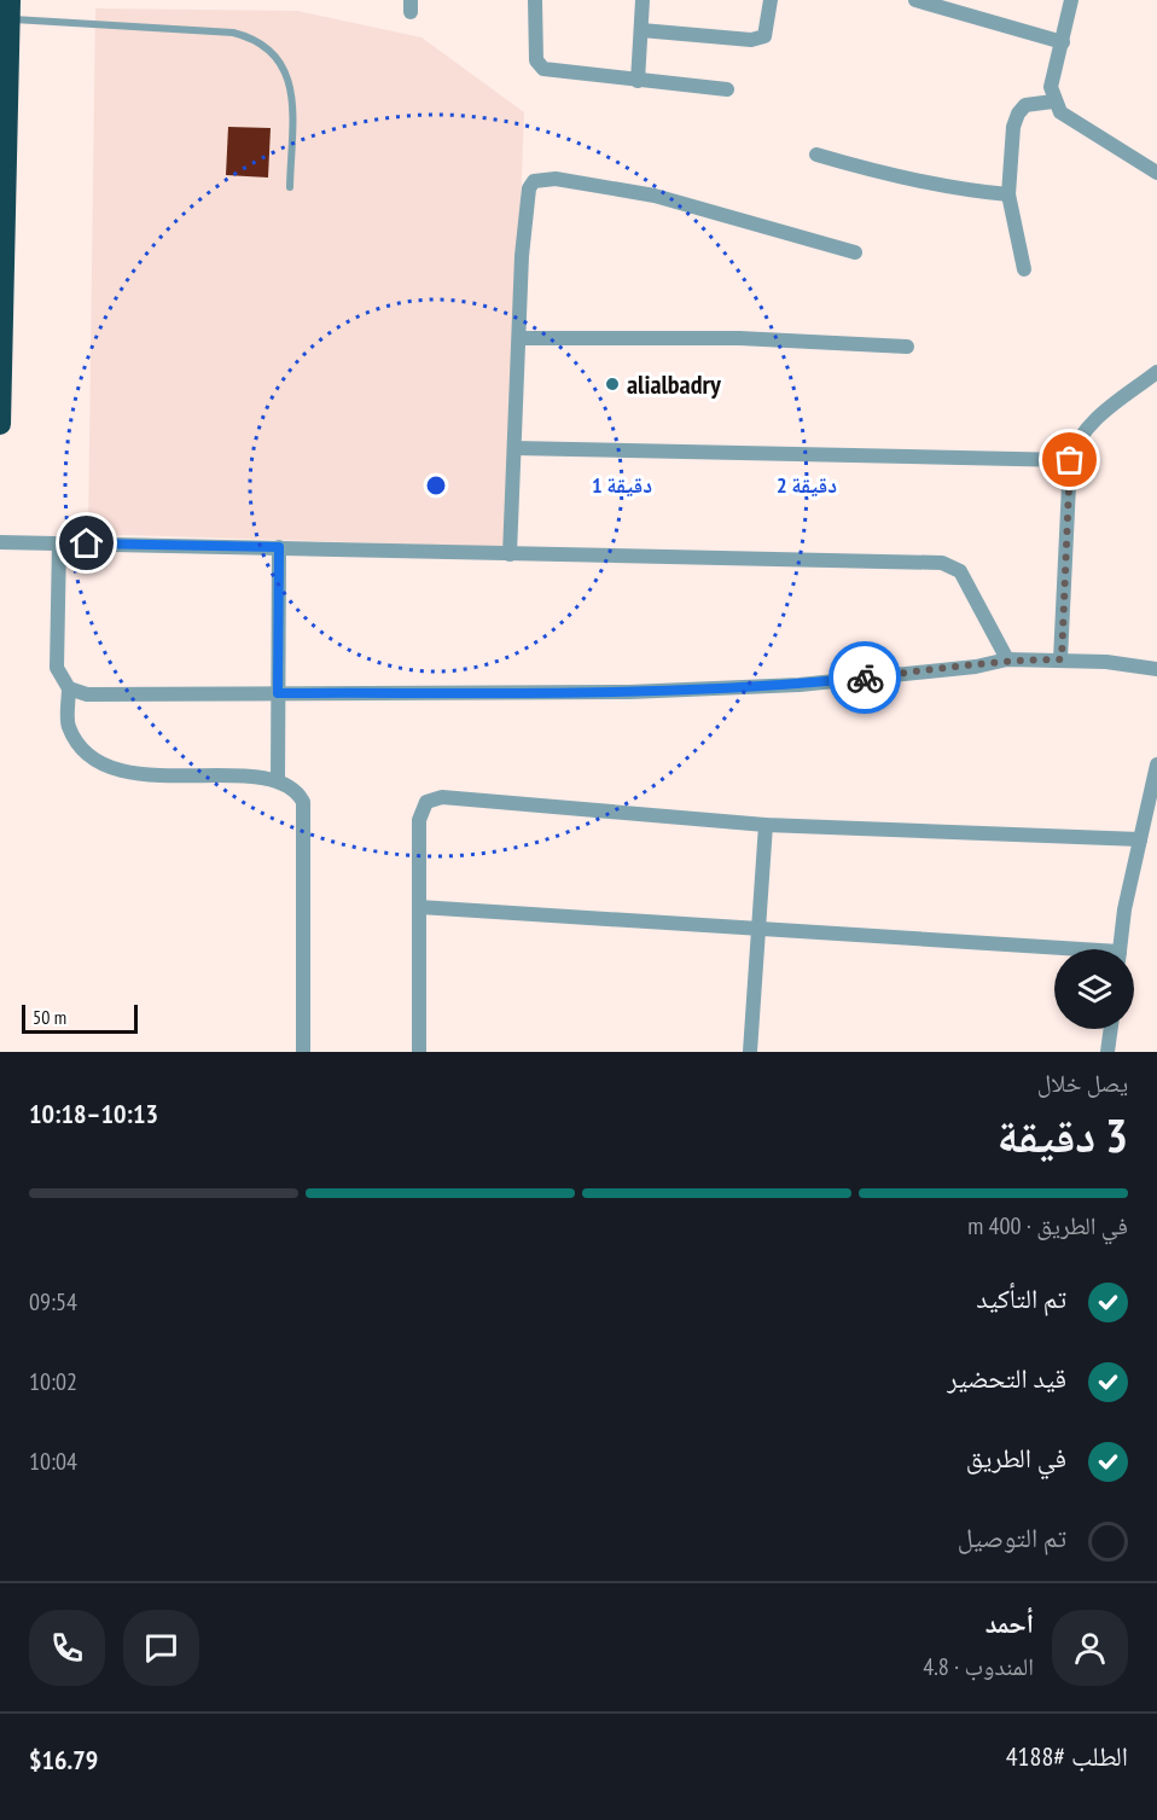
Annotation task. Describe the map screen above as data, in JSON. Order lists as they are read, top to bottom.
{
  "places": ["alialbadry"],
  "scale_bar": "50 m",
  "page": {
    "scale": "50 m",
    "heading": ["3 دقيقة", "يصل خلال", "10:13–10:18"],
    "panel": [
      "أحمد",
      "المندوب · 4.8",
      "الطلب #4188",
      "$16.79"
    ],
    "bar": "في الطريق · 400 m",
    "list": [
      ["تم التأكيد", "09:54"],
      ["قيد التحضير", "10:02"],
      ["في الطريق", "10:04"],
      "تم التوصيل"
    ]
  },
  "rings": ["1 دقيقة", "2 دقيقة"]
}
